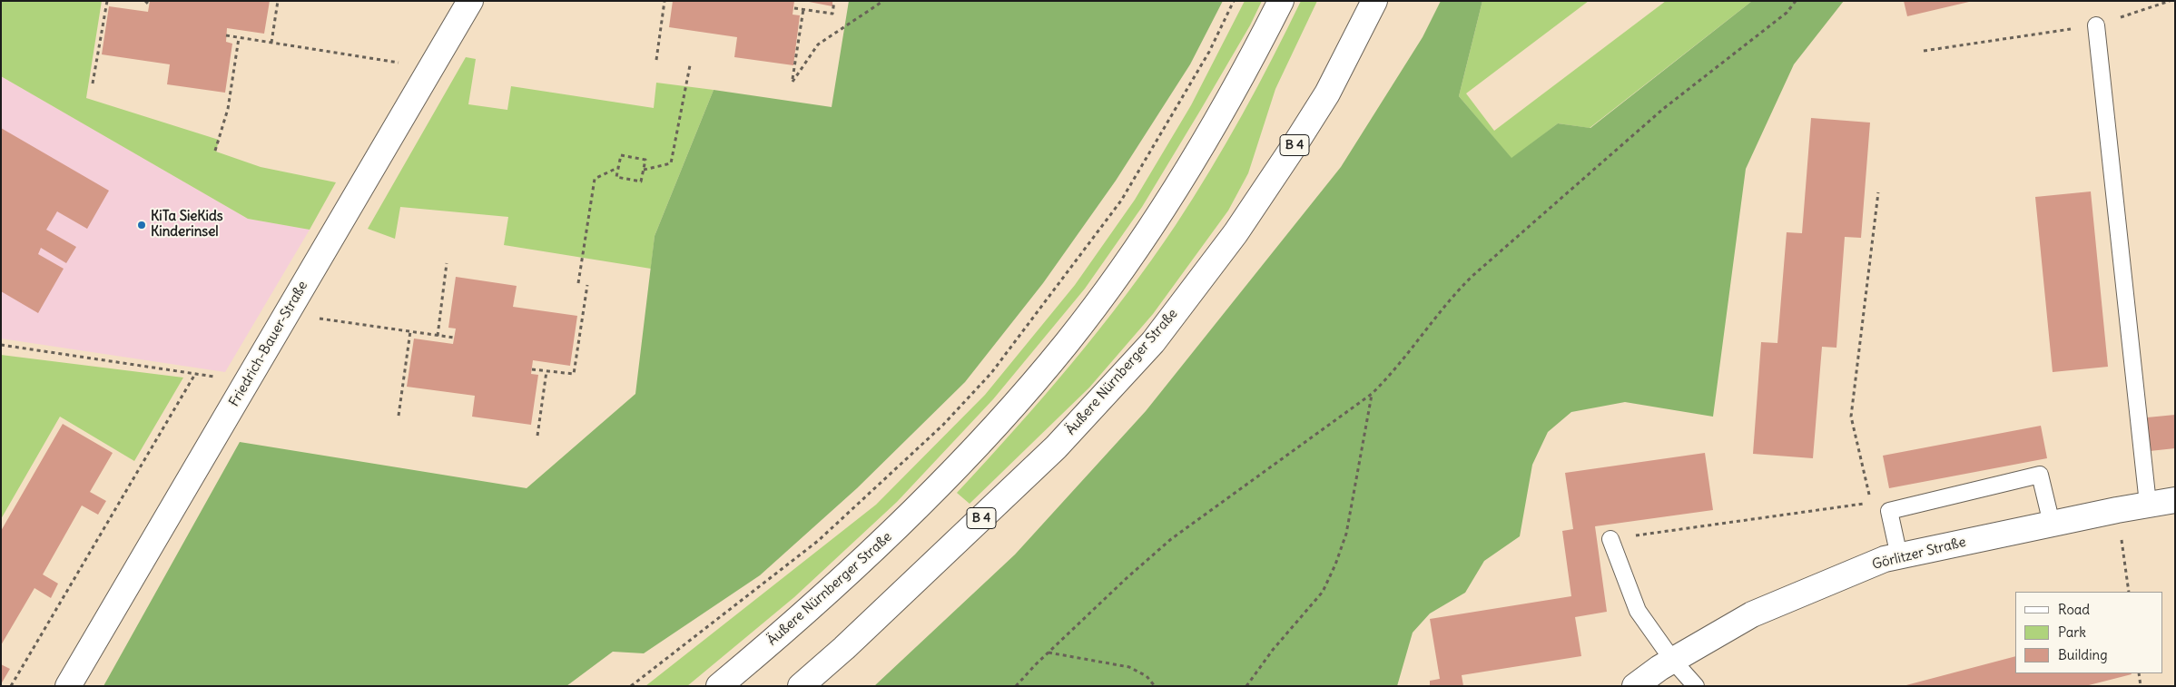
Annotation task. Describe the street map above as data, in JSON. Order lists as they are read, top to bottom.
{
  "streets": {
    "main road": [
      "B 4",
      "Friedrich-Bauer-Straße",
      "Äußere Nürnberger Straße",
      "Görlitzer Straße"
    ]
  },
  "places": ["KiTa SieKids Kinderinsel"],
  "legend": ["Road", "Park", "Building"]
}
